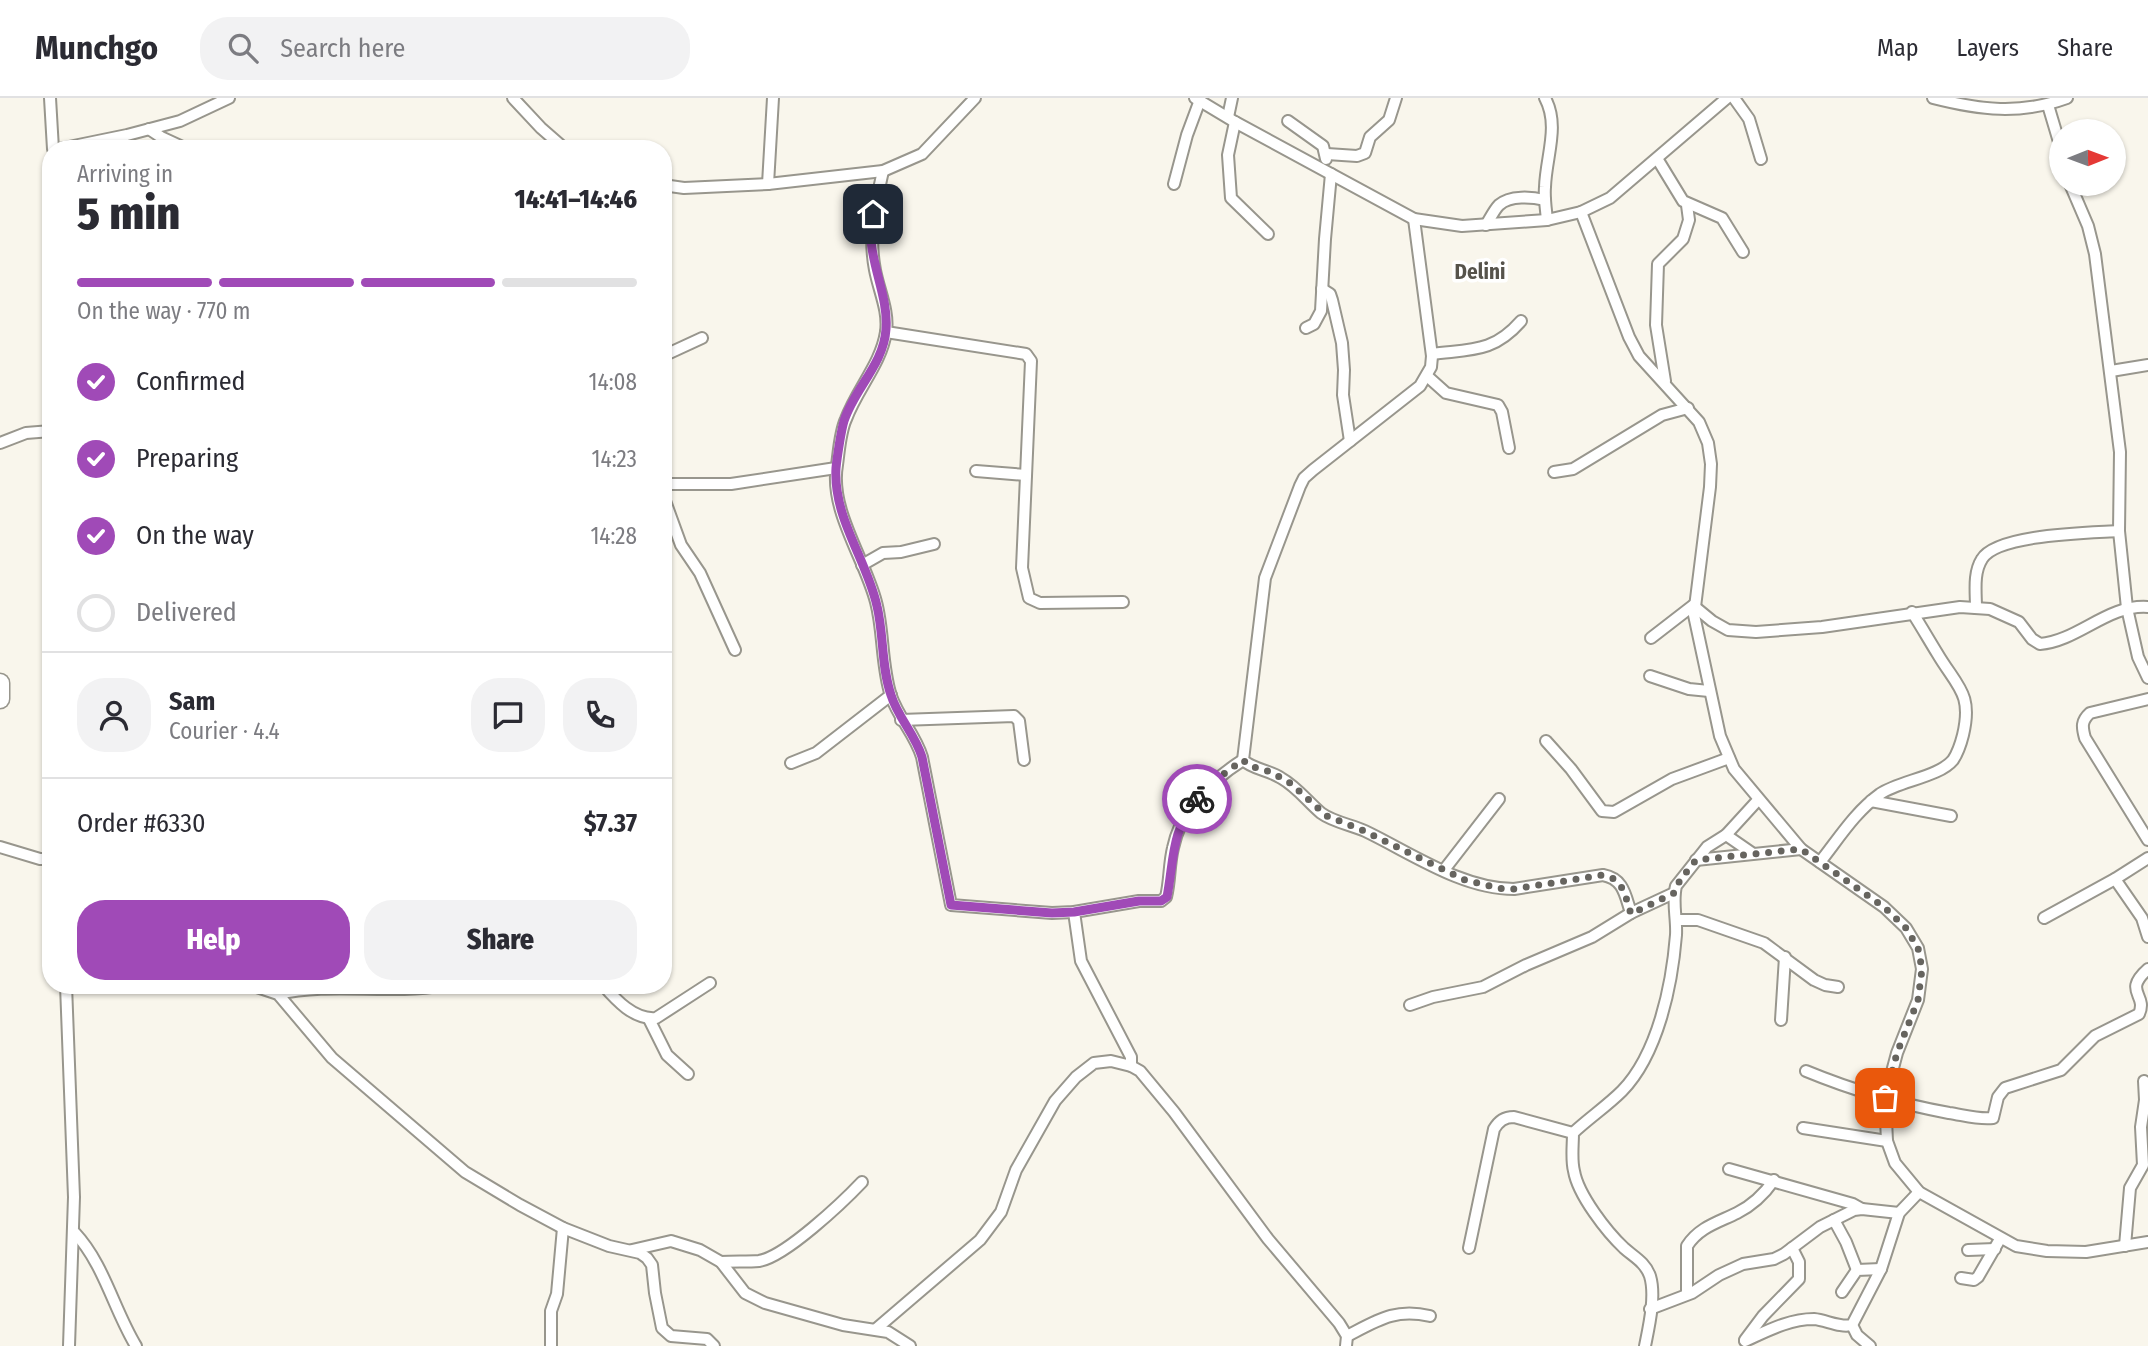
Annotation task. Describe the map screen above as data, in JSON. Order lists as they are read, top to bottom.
{
  "districts": ["Delini"],
  "north": "right",
  "page": {
    "header": "Munchgo",
    "search": "Search here",
    "nav": ["Map", "Layers", "Share"],
    "heading": ["5 min", "Arriving in", "14:41–14:46"],
    "panel": [
      "Sam",
      "Courier · 4.4",
      "Order #6330",
      "$7.37"
    ],
    "bar": "On the way · 770 m",
    "list": [
      ["Confirmed", "14:08"],
      ["Preparing", "14:23"],
      ["On the way", "14:28"],
      "Delivered"
    ],
    "buttons": ["Help", "Share"]
  }
}
